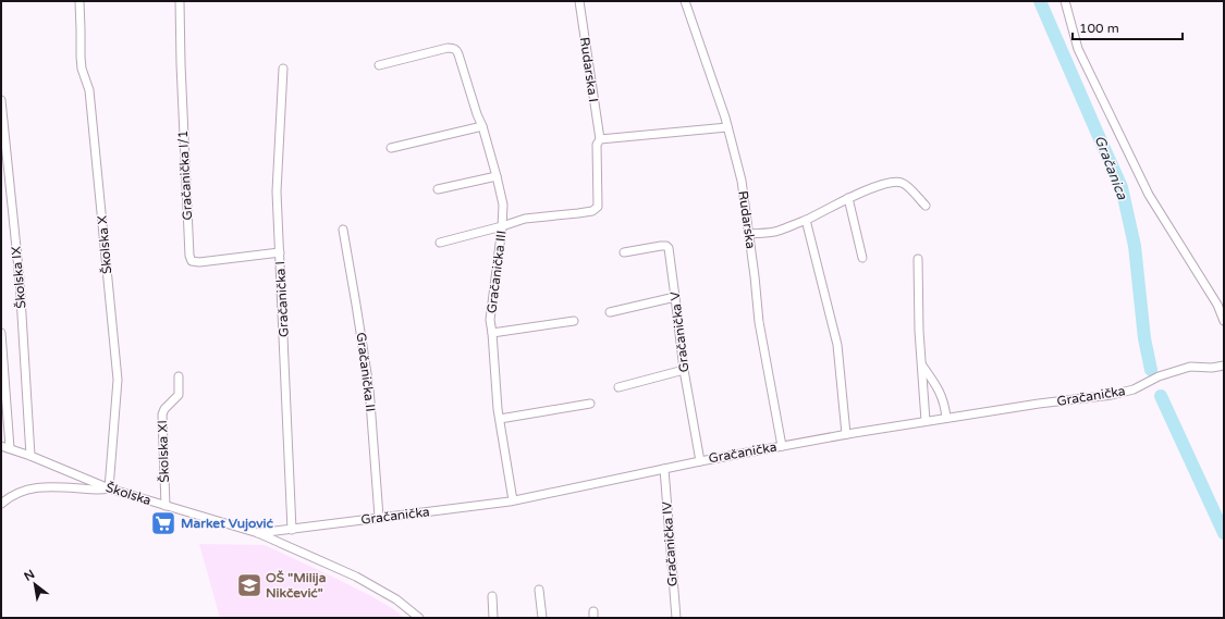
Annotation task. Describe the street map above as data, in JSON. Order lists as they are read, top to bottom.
{
  "streets": {
    "street": [
      "Rudarska I",
      "Gračanička I/1",
      "Rudarska",
      "Školska X",
      "Gračanička III",
      "Školska IX",
      "Gračanička I",
      "Gračanička V",
      "Gračanička II",
      "Gračanička",
      "Školska XI",
      "Školska",
      "Gračanička IV"
    ]
  },
  "crossings": [
    ["Rudarska I", "Gračanička III"],
    ["Gračanička I/1", "Gračanička I"],
    ["Rudarska", "Gračanička"],
    ["Školska X", "Školska"],
    ["Gračanička III", "Gračanička"],
    ["Školska IX", "Školska"],
    ["Gračanička I", "Gračanička"],
    ["Gračanička V", "Gračanička"],
    ["Gračanička II", "Gračanička"],
    ["Gračanička", "Školska"],
    ["Gračanička", "Gračanička IV"],
    ["Školska XI", "Školska"]
  ],
  "water": ["Gračanica"],
  "places": {
    "supermarket": ["Market Vujović"],
    "school or university": ["OŠ \"Milija Nikčević\""]
  },
  "scale_bar": "100 m",
  "north": "top left"
}
